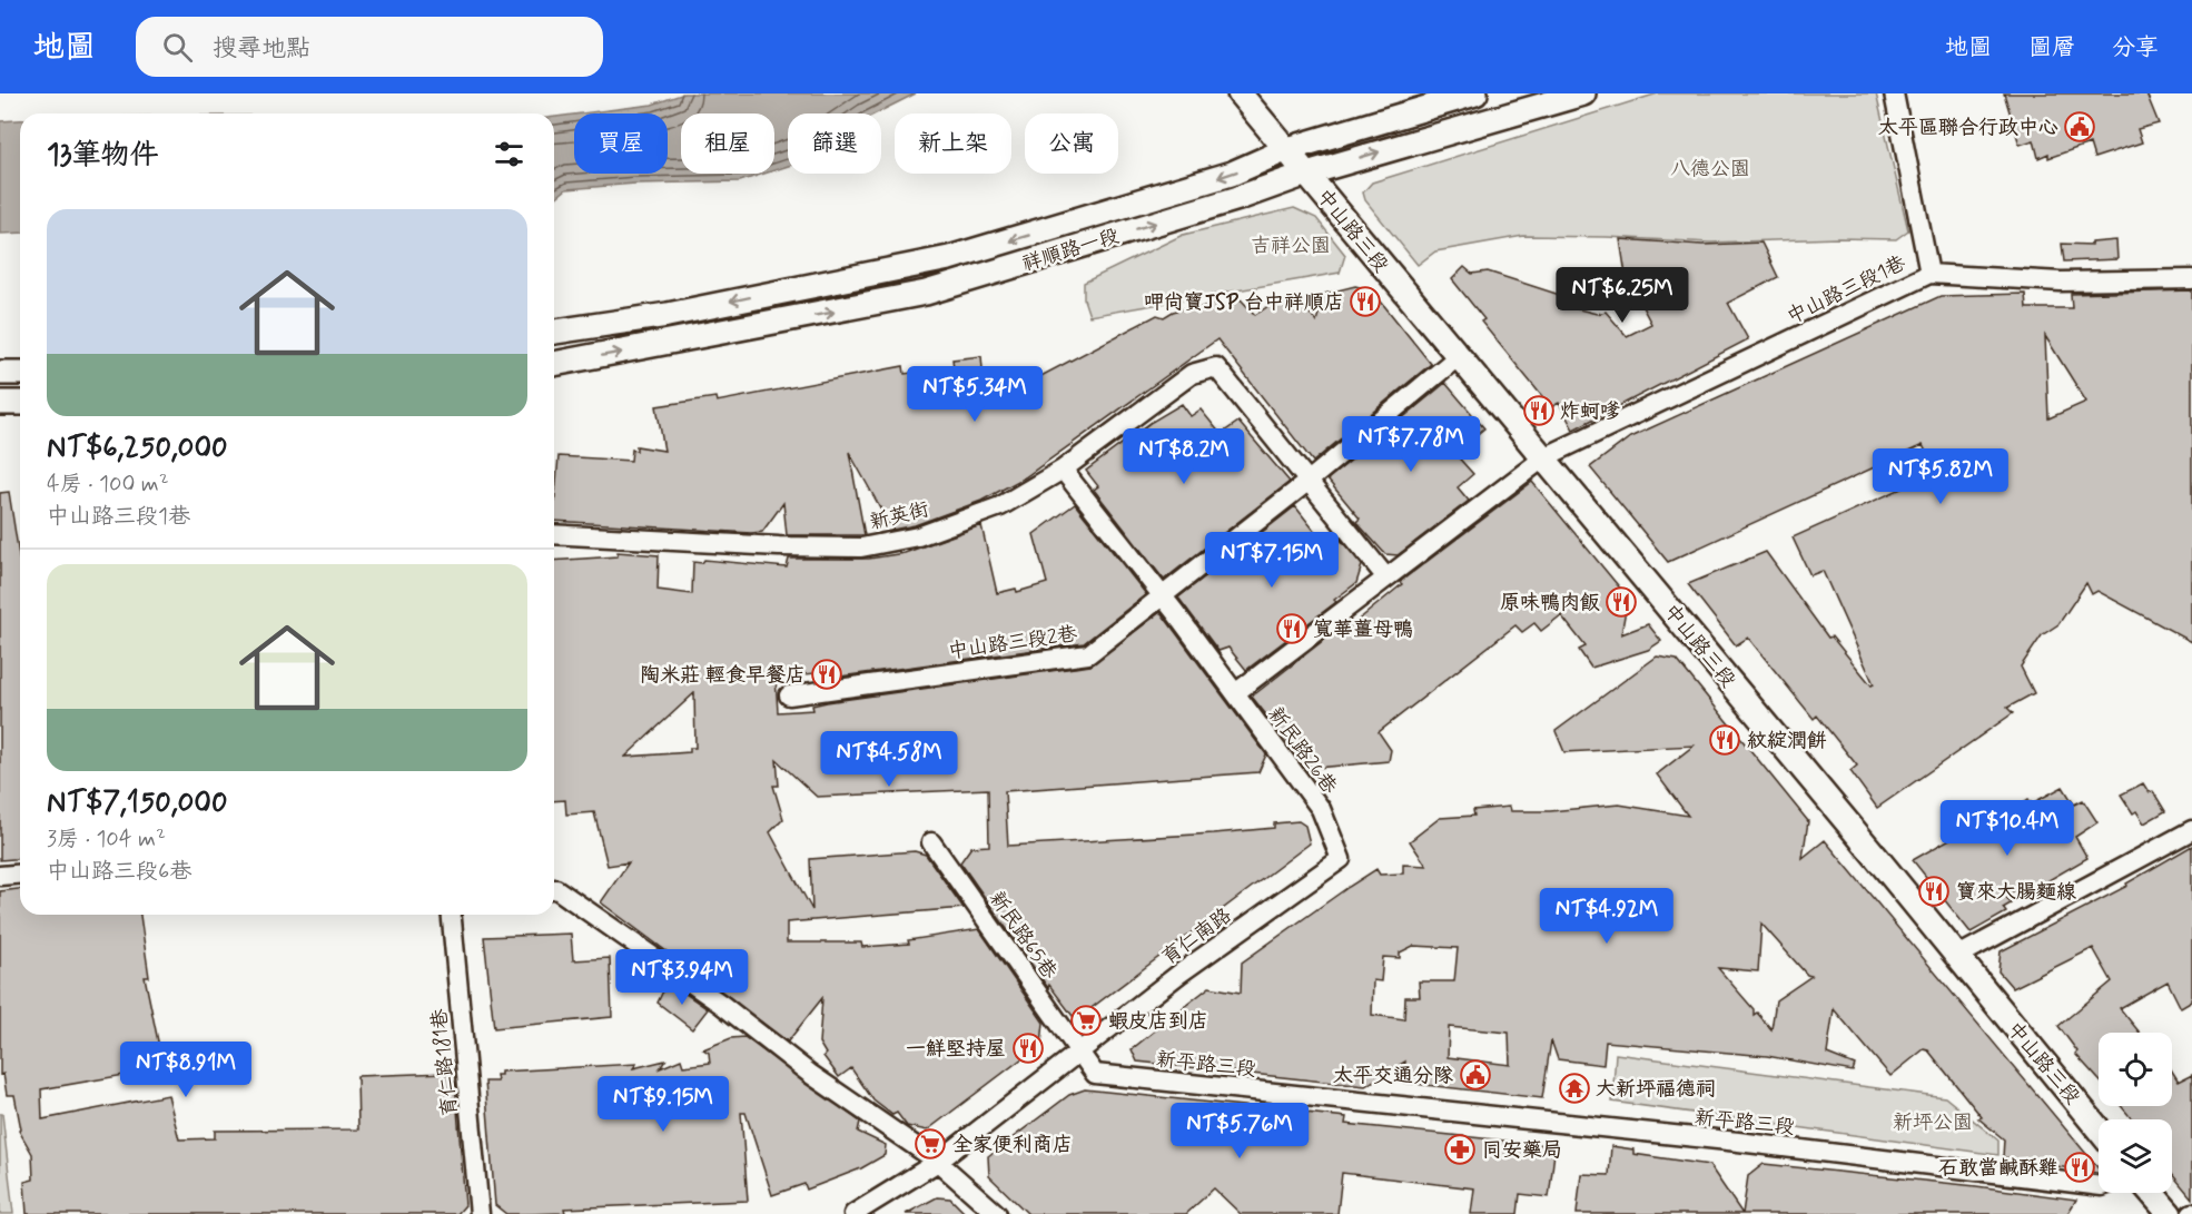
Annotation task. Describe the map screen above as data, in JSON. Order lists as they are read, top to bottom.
{
  "streets": {
    "street": [
      "中山路三段",
      "祥順路一段",
      "中山路三段1巷",
      "新英街",
      "中山路三段2巷",
      "新民路26巷",
      "新民路65巷",
      "育仁南路",
      "育仁路181巷",
      "新平路三段"
    ]
  },
  "crossings": [
    ["中山路三段", "祥順路一段"],
    ["中山路三段", "中山路三段1巷"],
    ["中山路三段", "中山路三段2巷"],
    ["中山路三段1巷", "新民路26巷"],
    ["新英街", "中山路三段2巷"],
    ["新英街", "新民路26巷"],
    ["中山路三段2巷", "新民路26巷"],
    ["新民路26巷", "育仁南路"],
    ["新民路65巷", "育仁南路"],
    ["新民路65巷", "新平路三段"],
    ["育仁南路", "新平路三段"]
  ],
  "parks": ["八德公園", "吉祥公園", "新坪公園"],
  "places": {
    "public building": ["太平區聯合行政中心", "太平交通分隊"],
    "restaurant": [
      "呷尚寶JSP 台中祥順店",
      "炸蚵嗲",
      "原味鴨肉飯",
      "寬華薑母鴨",
      "陶米莊 輕食早餐店",
      "紋綻潤餅",
      "寶來大腸麵線",
      "一鮮堅持屋",
      "石敢當鹹酥雞"
    ],
    "supermarket": ["蝦皮店到店", "全家便利商店"],
    "temple": ["大新坪福德祠"],
    "pharmacy": ["同安藥局"]
  },
  "page": {
    "header": "地圖",
    "search": "搜尋地點",
    "nav": ["地圖", "圖層", "分享"],
    "chip": [
      "買屋",
      "租屋",
      "篩選",
      "新上架",
      "公寓"
    ],
    "heading": "13筆物件",
    "list": [
      {
        "name": "NT$6,250,000",
        "note": "4房 · 100 m² · 中山路三段1巷"
      },
      {
        "name": "NT$7,150,000",
        "note": "3房 · 104 m² · 中山路三段6巷"
      }
    ],
    "price": [
      "NT$6.25M",
      "NT$5.34M",
      "NT$7.78M",
      "NT$8.2M",
      "NT$5.82M",
      "NT$7.15M",
      "NT$4.58M",
      "NT$10.4M",
      "NT$4.92M",
      "NT$3.94M",
      "NT$8.91M",
      "NT$9.15M",
      "NT$5.76M"
    ]
  }
}
